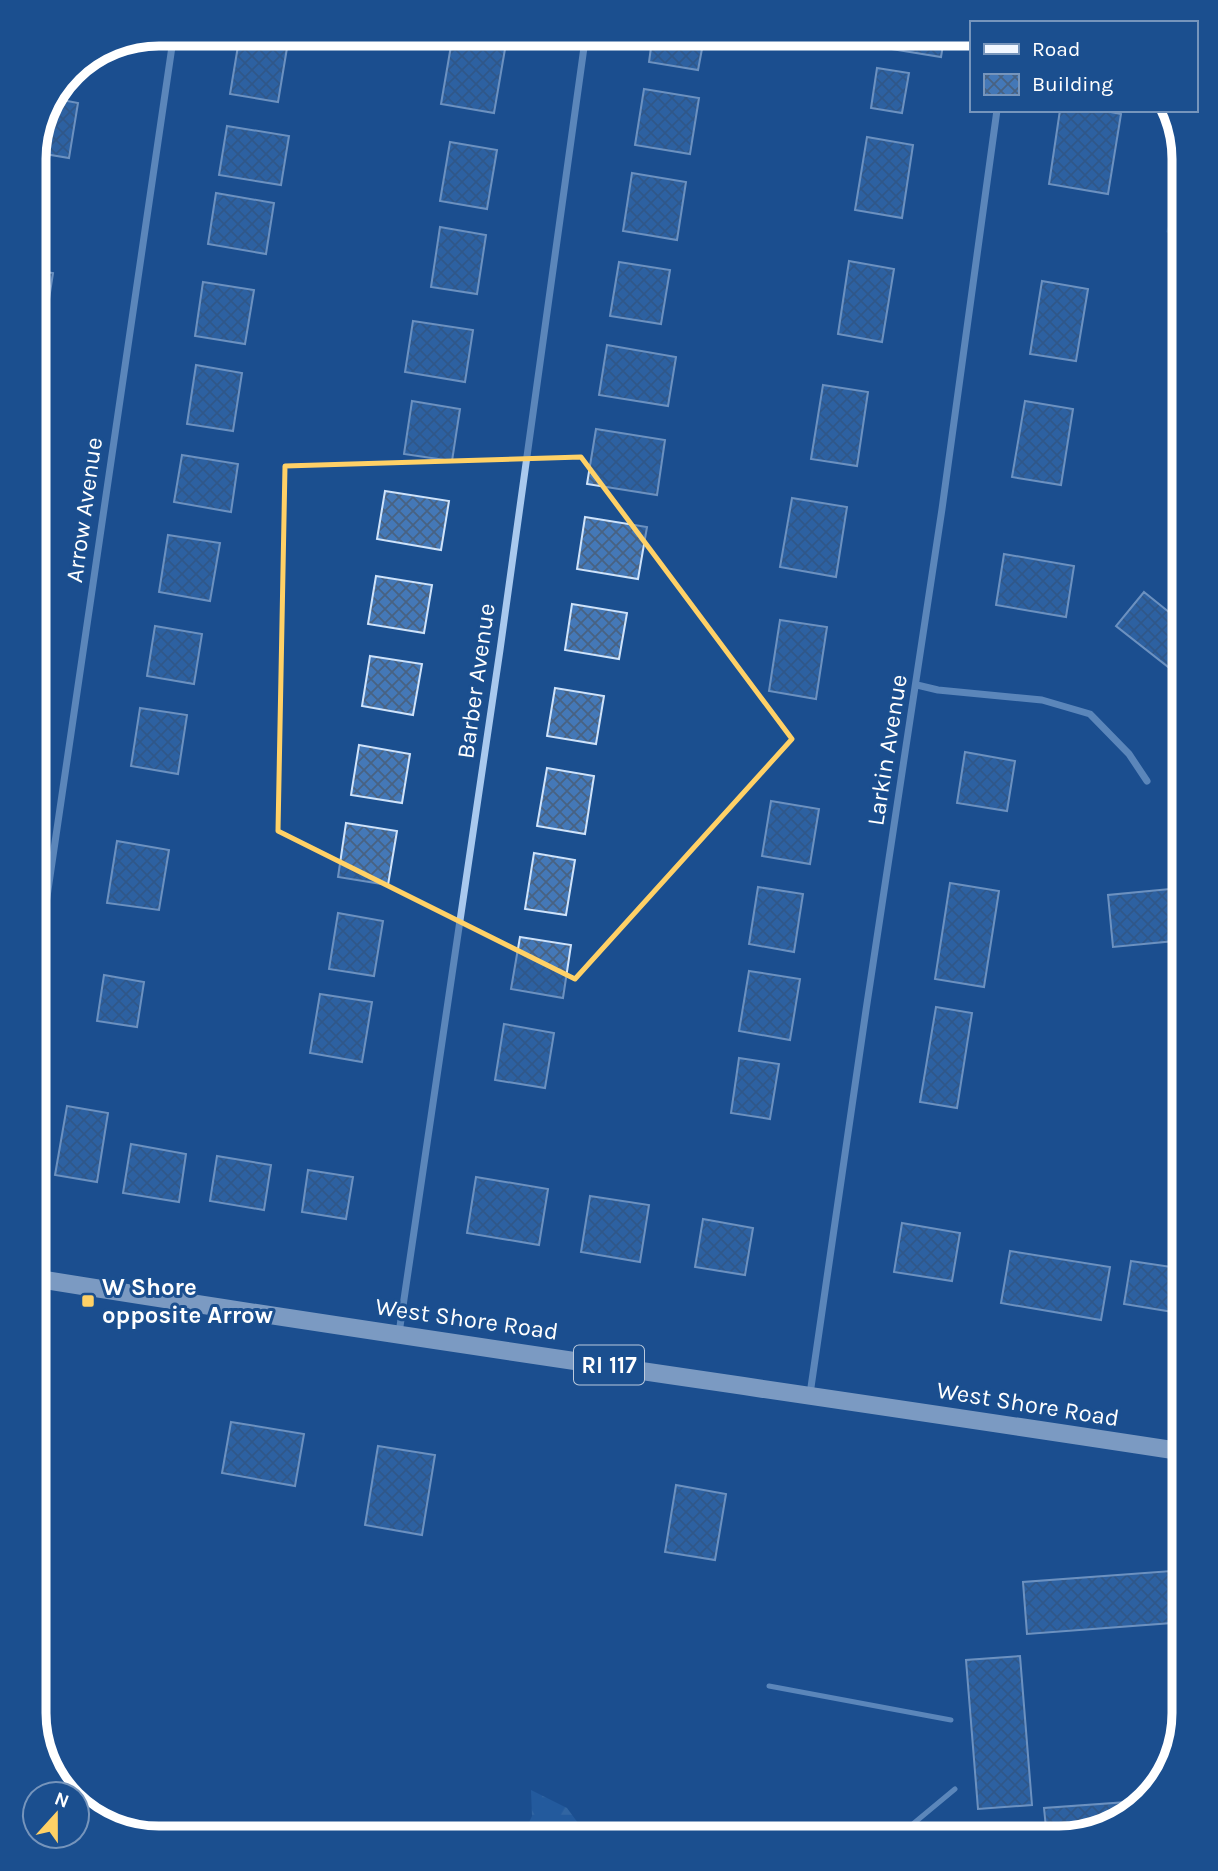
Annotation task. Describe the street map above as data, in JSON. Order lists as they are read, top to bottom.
{
  "streets": {
    "main road": ["West Shore Road", "RI 117"],
    "street": ["Arrow Avenue", "Barber Avenue", "Larkin Avenue"]
  },
  "crossings": [
    ["Barber Avenue", "West Shore Road"],
    ["Larkin Avenue", "West Shore Road"]
  ],
  "places": {
    "transit": ["W Shore opposite Arrow"]
  },
  "legend": ["Road", "Building"],
  "north": "top"
}
